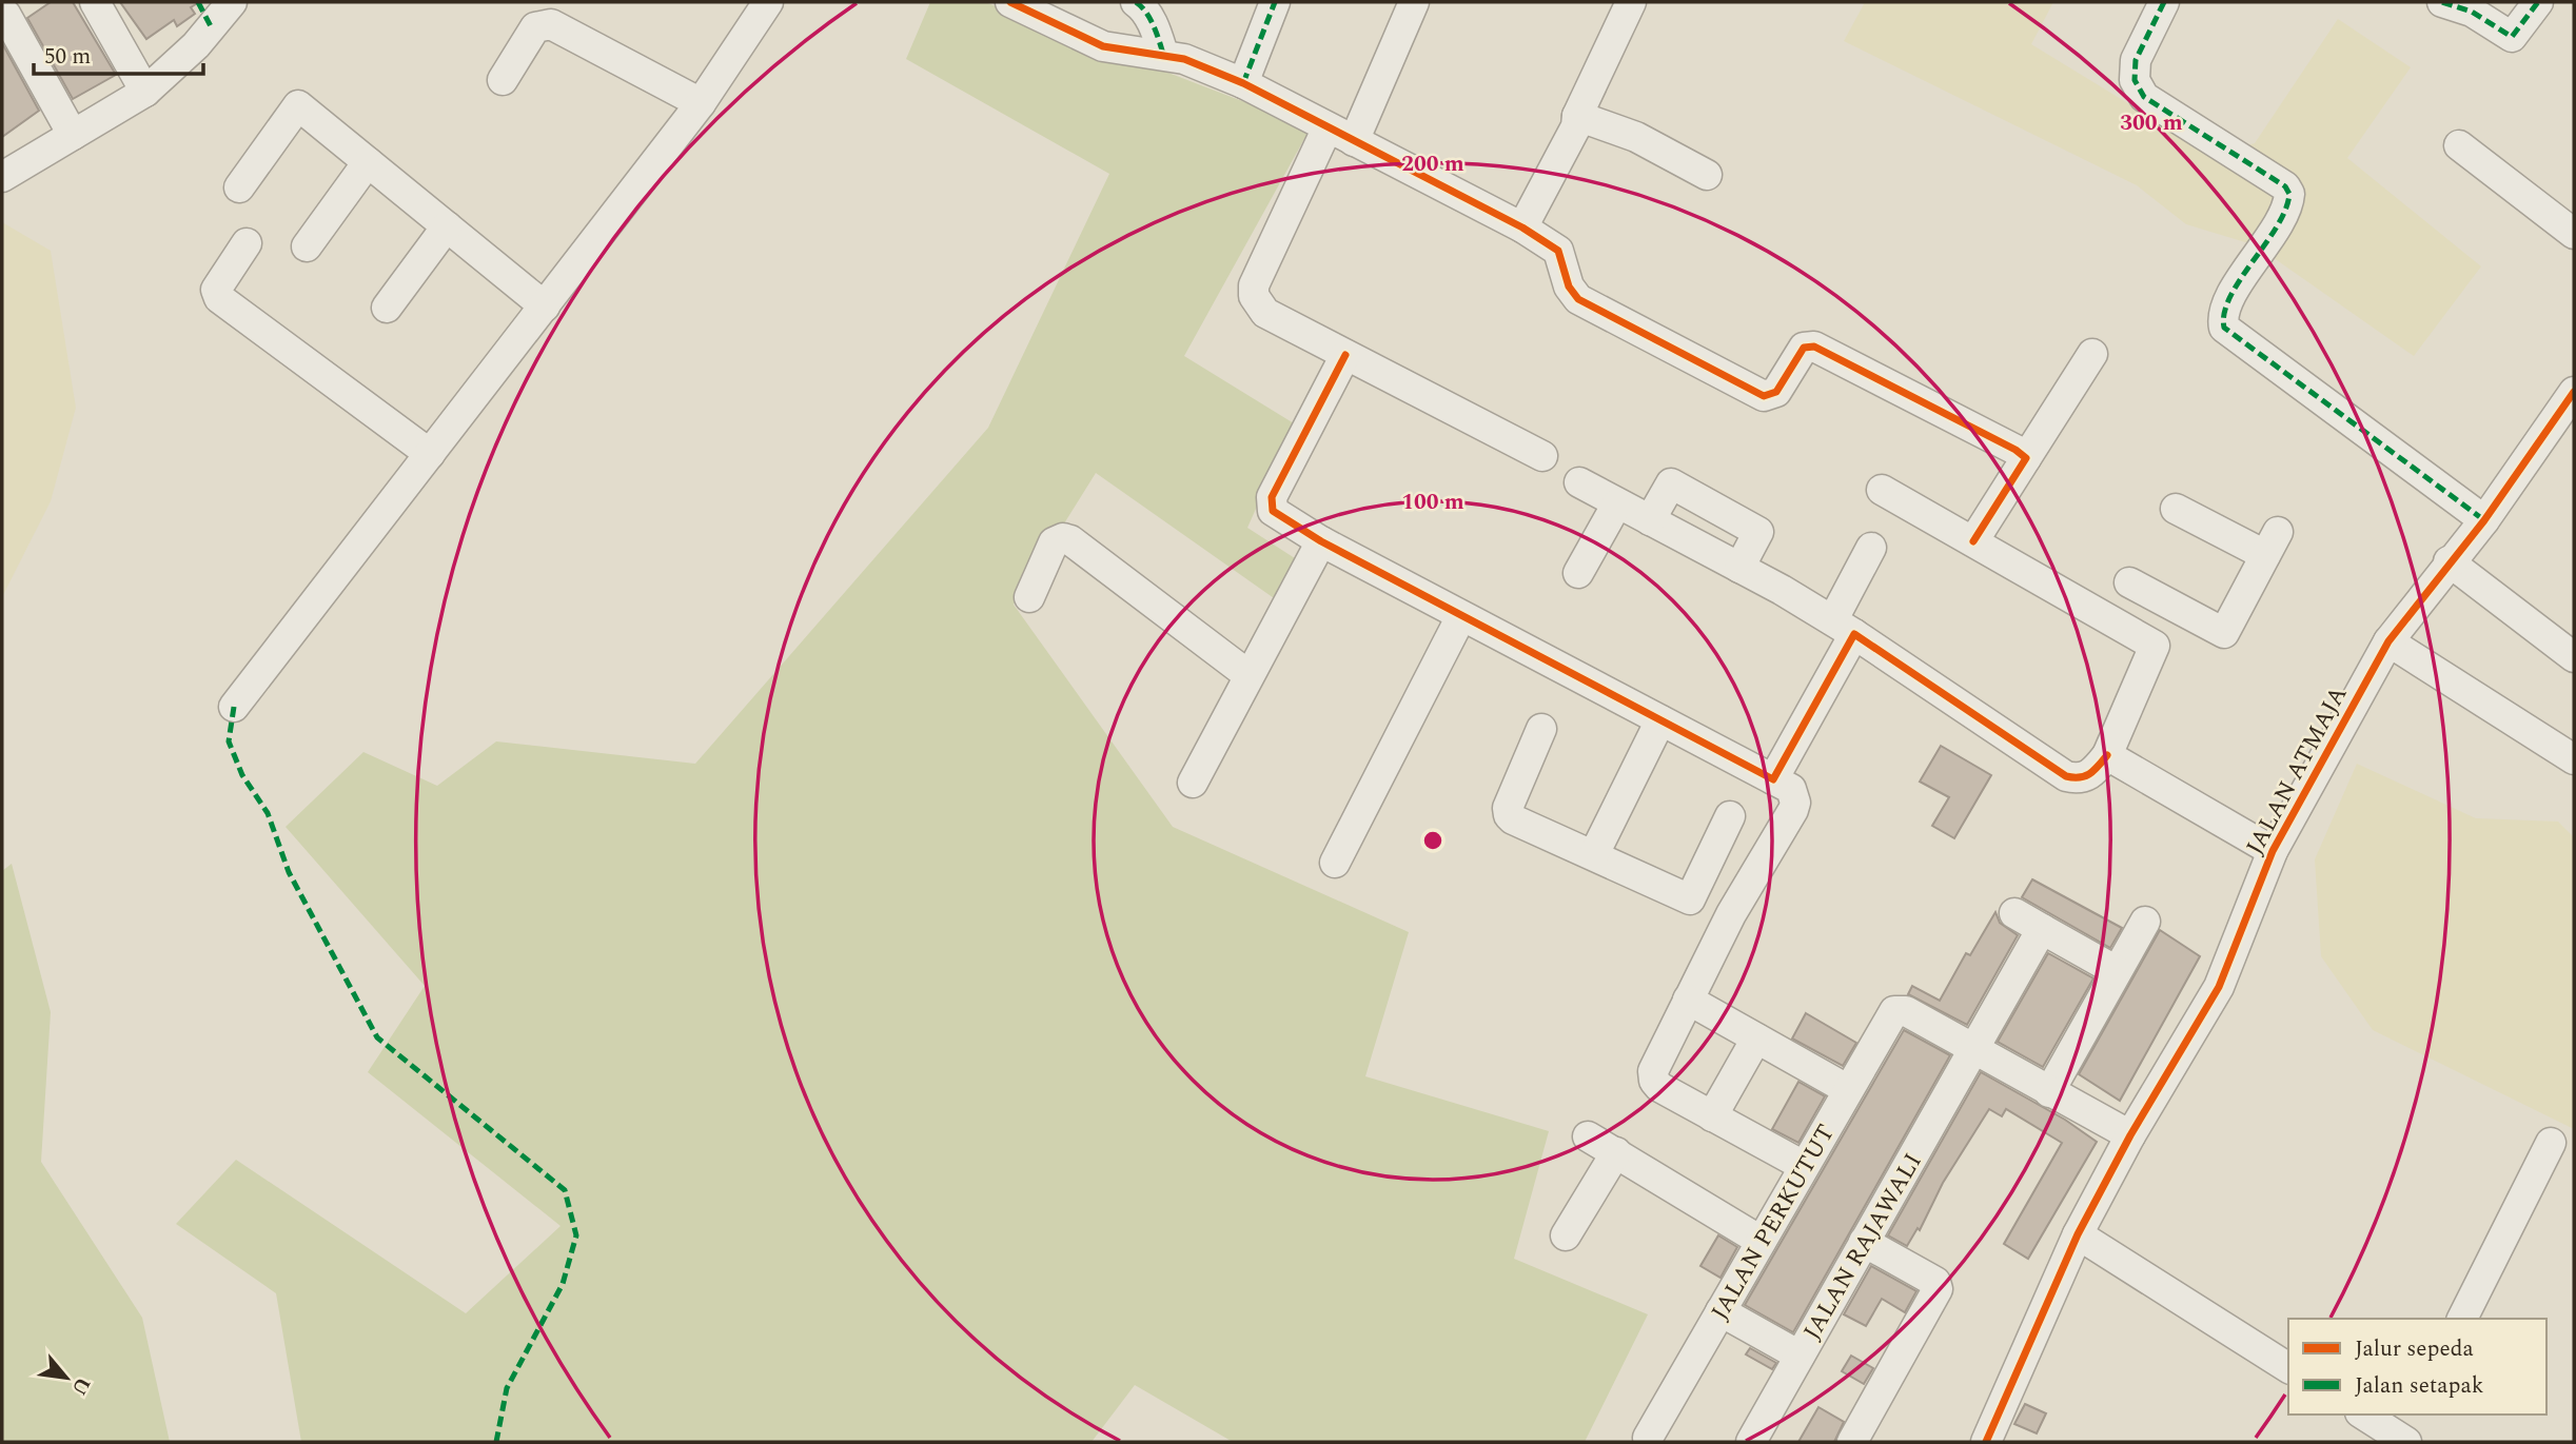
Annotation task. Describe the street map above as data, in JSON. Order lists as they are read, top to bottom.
{
  "streets": {
    "street": ["JALAN ATMAJA", "JALAN PERKUTUT", "JALAN RAJAWALI"]
  },
  "crossings": [
    ["JALAN PERKUTUT", "JALAN RAJAWALI"]
  ],
  "legend": ["Jalur sepeda", "Jalan setapak"],
  "scale_bar": "50 m",
  "north": "bottom right",
  "rings": ["300 m", "200 m", "100 m"]
}
